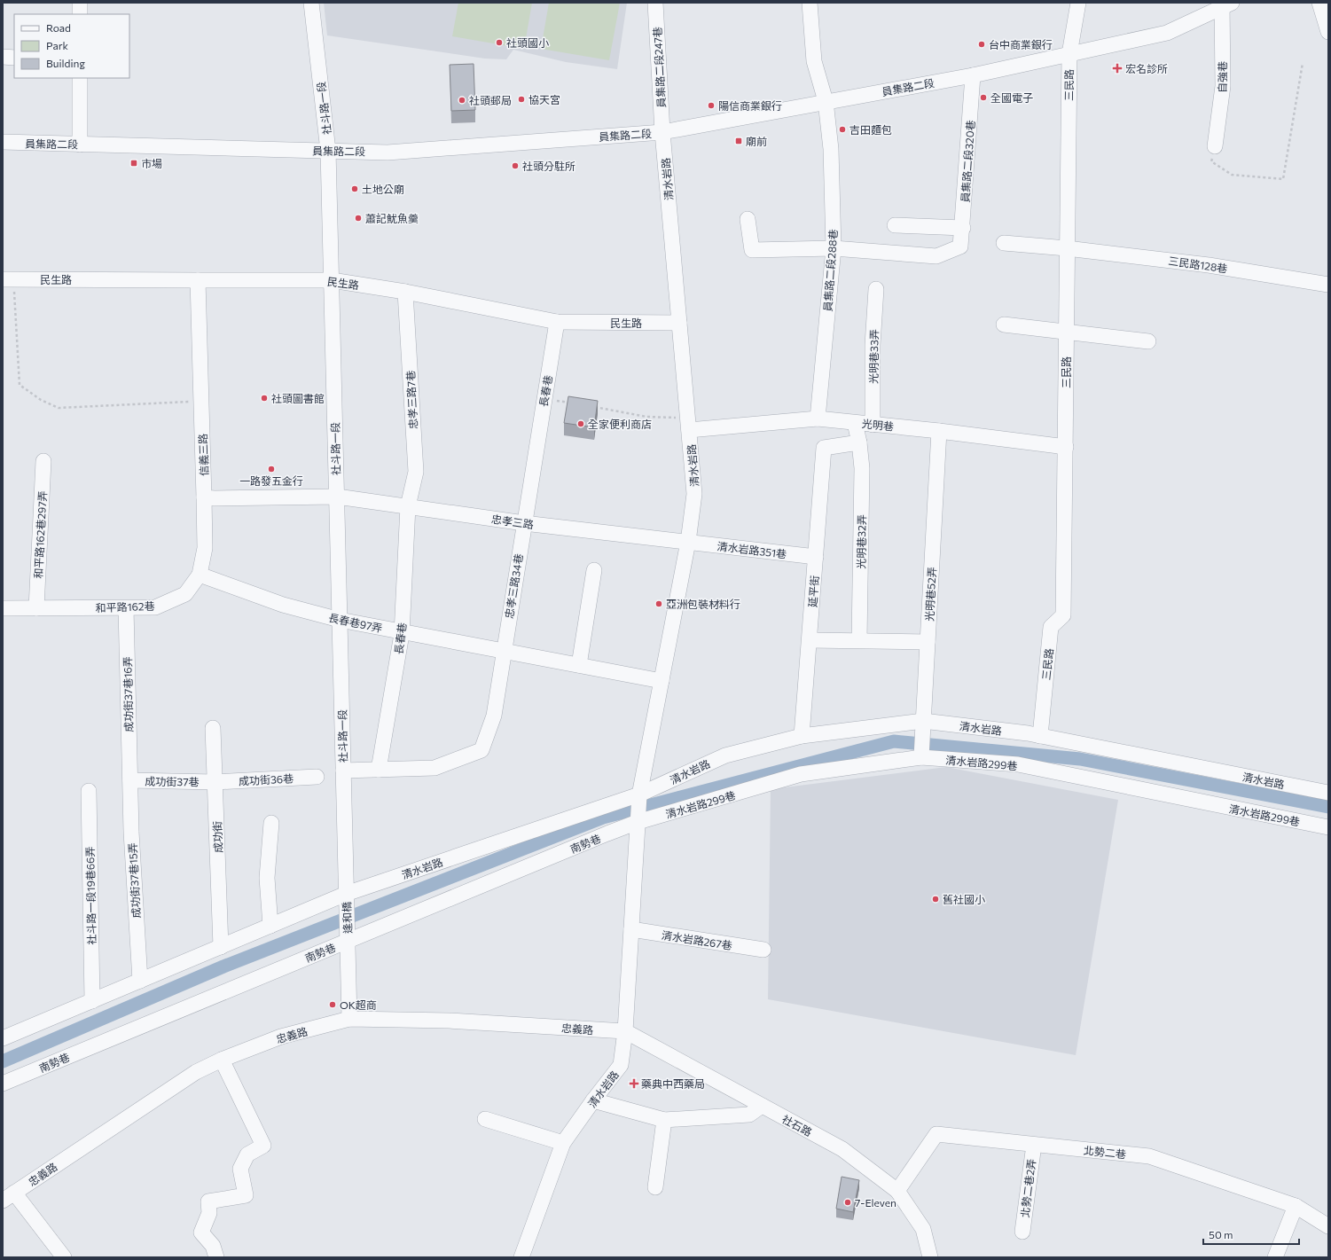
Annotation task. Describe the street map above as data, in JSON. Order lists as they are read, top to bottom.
{
  "streets": {
    "street": [
      "員集路二段247巷",
      "自強巷",
      "三民路",
      "員集路二段",
      "社斗路一段",
      "員集路二段320巷",
      "清水岩路",
      "三民路128巷",
      "員集路二段288巷",
      "民生路",
      "光明巷33弄",
      "長春巷",
      "忠孝三路7巷",
      "光明巷",
      "信義三路",
      "忠孝三路",
      "和平路162巷297弄",
      "光明巷32弄",
      "清水岩路351巷",
      "忠孝三路34巷",
      "延平街",
      "光明巷52弄",
      "和平路162巷",
      "長春巷97弄",
      "成功街37巷16弄",
      "清水岩路299巷",
      "成功街36巷",
      "成功街37巷",
      "成功街",
      "南勢巷",
      "成功街37巷15弄",
      "社斗路一段19巷66弄",
      "逢和橋",
      "清水岩路267巷",
      "忠義路",
      "社石路",
      "北勢二巷",
      "北勢二巷2弄"
    ]
  },
  "crossings": [
    ["員集路二段247巷", "員集路二段"],
    ["員集路二段247巷", "清水岩路"],
    ["自強巷", "員集路二段"],
    ["三民路", "員集路二段"],
    ["三民路", "清水岩路"],
    ["三民路", "三民路128巷"],
    ["三民路", "光明巷"],
    ["員集路二段", "社斗路一段"],
    ["員集路二段", "員集路二段320巷"],
    ["員集路二段", "清水岩路"],
    ["員集路二段", "員集路二段288巷"],
    ["社斗路一段", "清水岩路"],
    ["社斗路一段", "民生路"],
    ["社斗路一段", "忠孝三路"],
    ["社斗路一段", "忠孝三路34巷"],
    ["社斗路一段", "長春巷97弄"],
    ["社斗路一段", "逢和橋"],
    ["員集路二段320巷", "員集路二段288巷"],
    ["清水岩路", "民生路"],
    ["清水岩路", "光明巷"],
    ["清水岩路", "忠孝三路"],
    ["清水岩路", "清水岩路351巷"],
    ["清水岩路", "延平街"],
    ["清水岩路", "光明巷52弄"],
    ["清水岩路", "長春巷97弄"],
    ["清水岩路", "清水岩路299巷"],
    ["清水岩路", "成功街"],
    ["清水岩路", "南勢巷"],
    ["清水岩路", "逢和橋"],
    ["清水岩路", "清水岩路267巷"],
    ["清水岩路", "忠義路"],
    ["清水岩路", "社石路"],
    ["員集路二段288巷", "光明巷"],
    ["民生路", "長春巷"],
    ["民生路", "忠孝三路7巷"],
    ["民生路", "信義三路"],
    ["光明巷33弄", "光明巷"],
    ["長春巷", "忠孝三路7巷"],
    ["長春巷", "忠孝三路"],
    ["長春巷", "忠孝三路34巷"],
    ["長春巷", "長春巷97弄"],
    ["忠孝三路7巷", "忠孝三路"],
    ["光明巷", "光明巷32弄"],
    ["光明巷", "光明巷52弄"],
    ["信義三路", "和平路162巷"],
    ["忠孝三路", "清水岩路351巷"],
    ["忠孝三路", "忠孝三路34巷"],
    ["和平路162巷297弄", "和平路162巷"],
    ["光明巷32弄", "延平街"],
    ["清水岩路351巷", "延平街"],
    ["忠孝三路34巷", "長春巷97弄"],
    ["光明巷52弄", "清水岩路299巷"],
    ["和平路162巷", "長春巷97弄"],
    ["和平路162巷", "成功街37巷16弄"],
    ["成功街37巷16弄", "成功街37巷"],
    ["成功街37巷16弄", "成功街37巷15弄"],
    ["清水岩路299巷", "南勢巷"],
    ["成功街36巷", "成功街37巷"],
    ["成功街36巷", "成功街"],
    ["成功街37巷", "成功街"],
    ["成功街37巷", "成功街37巷15弄"],
    ["南勢巷", "逢和橋"],
    ["忠義路", "社石路"],
    ["社石路", "北勢二巷"],
    ["北勢二巷", "北勢二巷2弄"]
  ],
  "places": {
    "other": [
      "社頭國小",
      "台中商業銀行",
      "全國電子",
      "協天宮",
      "社頭郵局",
      "陽信商業銀行",
      "吉田麵包",
      "社頭分駐所",
      "土地公廟",
      "蕭記魷魚羹",
      "社頭圖書館",
      "全家便利商店",
      "一路發五金行",
      "亞洲包裝材料行",
      "舊社國小",
      "OK超商",
      "7-Eleven"
    ],
    "health": ["宏名診所", "藥典中西藥局"],
    "transit": ["廟前", "市場"]
  },
  "legend": ["Road", "Park", "Building"],
  "scale_bar": "50 m"
}
